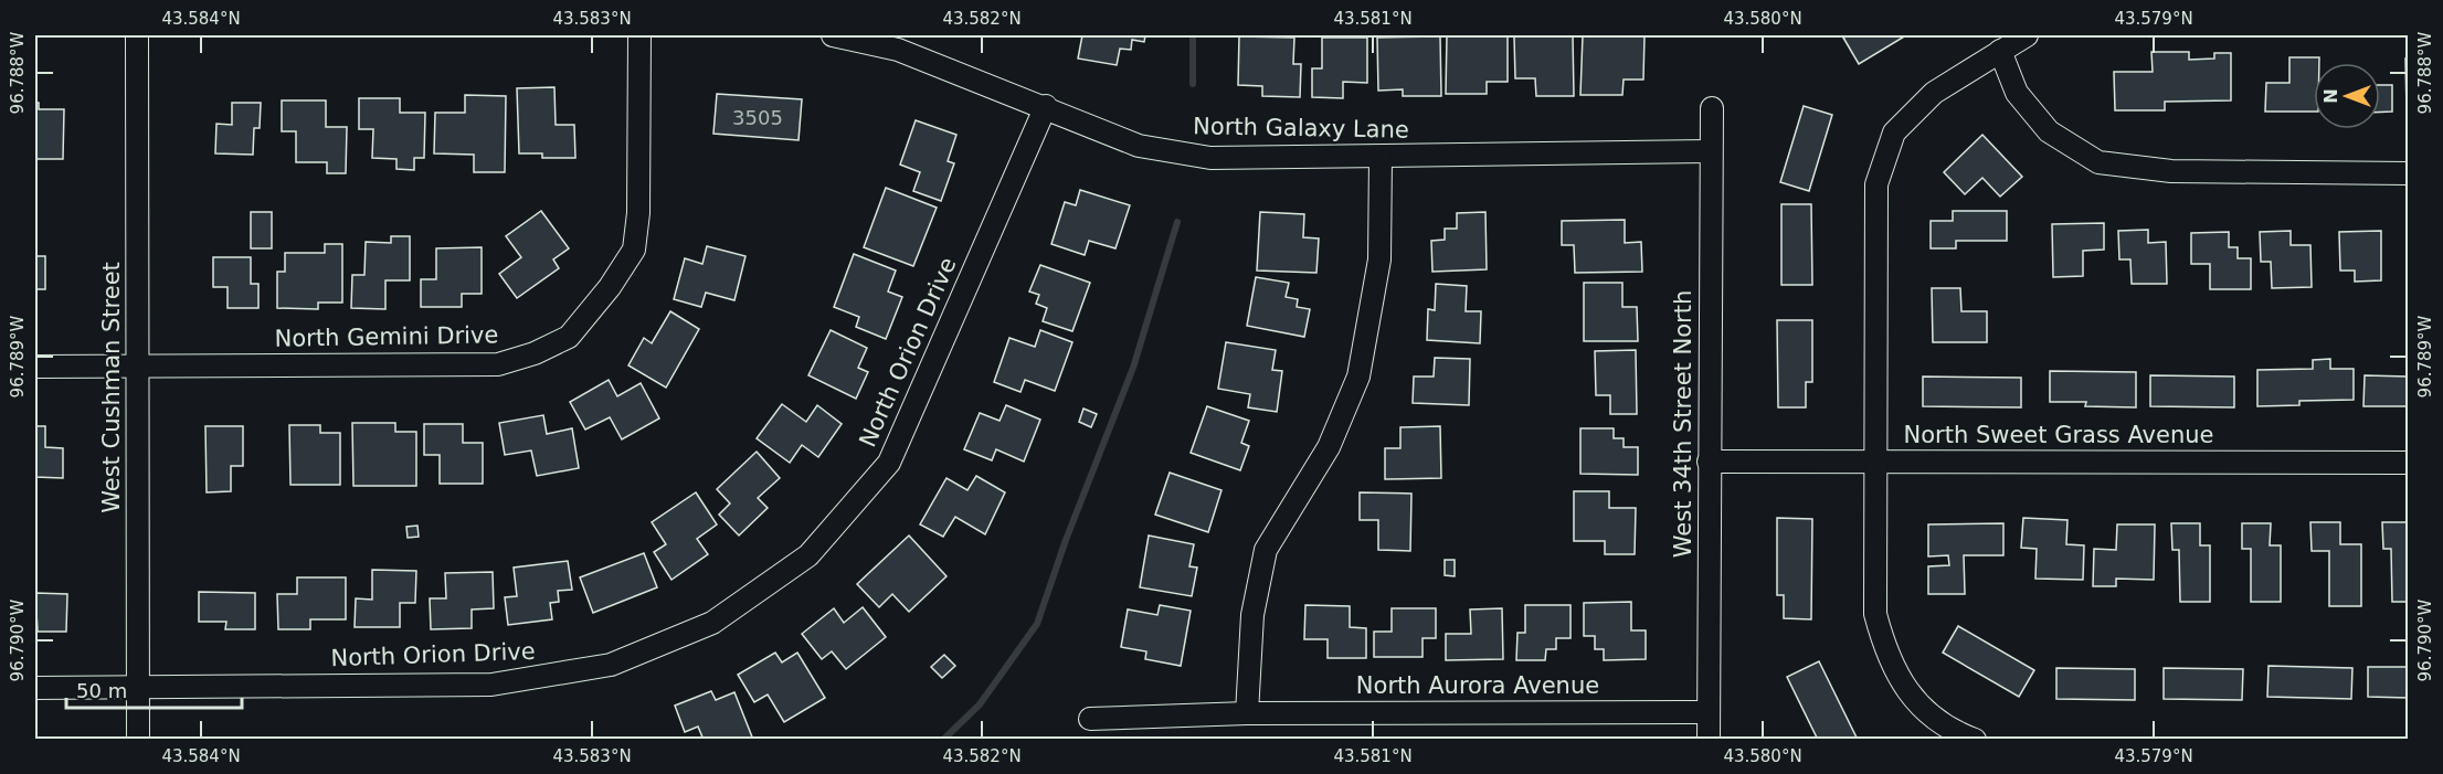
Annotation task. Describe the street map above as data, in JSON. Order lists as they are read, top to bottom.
{
  "streets": {
    "street": [
      "North Galaxy Lane",
      "North Gemini Drive",
      "North Orion Drive",
      "West Cushman Street",
      "West 34th Street North",
      "North Sweet Grass Avenue",
      "North Aurora Avenue"
    ]
  },
  "crossings": [
    ["North Galaxy Lane", "North Orion Drive"],
    ["North Galaxy Lane", "West 34th Street North"],
    ["North Gemini Drive", "West Cushman Street"],
    ["North Orion Drive", "West Cushman Street"],
    ["West 34th Street North", "North Sweet Grass Avenue"],
    ["West 34th Street North", "North Aurora Avenue"]
  ],
  "house_numbers": ["3505"],
  "scale_bar": "50 m",
  "north": "left",
  "coordinates": [
    "43.584°N",
    "43.583°N",
    "43.582°N",
    "43.581°N",
    "43.580°N",
    "43.579°N",
    "96.788°W",
    "96.789°W",
    "96.790°W"
  ]
}
